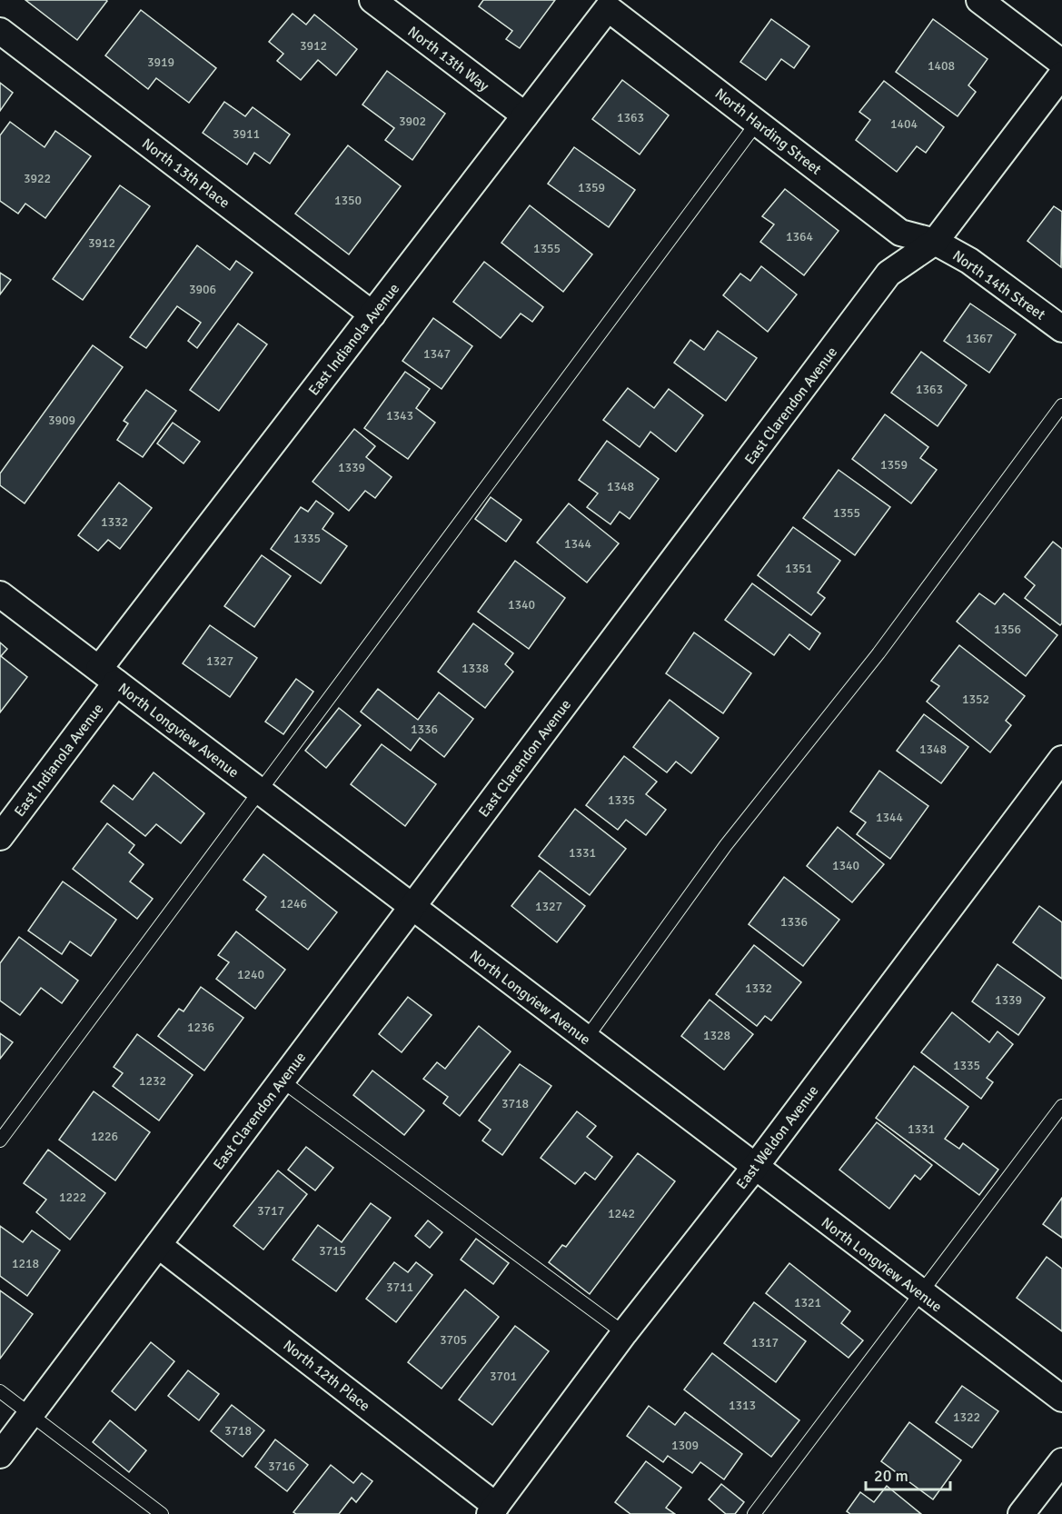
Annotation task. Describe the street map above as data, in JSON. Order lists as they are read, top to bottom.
{
  "streets": {
    "street": [
      "North 13th Way",
      "North Harding Street",
      "North 13th Place",
      "North 14th Street",
      "East Indianola Avenue",
      "East Clarendon Avenue",
      "North Longview Avenue",
      "East Weldon Avenue",
      "North 12th Place"
    ]
  },
  "crossings": [
    ["North 13th Way", "East Indianola Avenue"],
    ["North Harding Street", "North 14th Street"],
    ["North Harding Street", "East Indianola Avenue"],
    ["North Harding Street", "East Clarendon Avenue"],
    ["North 13th Place", "East Indianola Avenue"],
    ["North 14th Street", "East Clarendon Avenue"],
    ["East Indianola Avenue", "North Longview Avenue"],
    ["East Clarendon Avenue", "North Longview Avenue"],
    ["East Clarendon Avenue", "North 12th Place"],
    ["North Longview Avenue", "East Weldon Avenue"],
    ["East Weldon Avenue", "North 12th Place"]
  ],
  "house_numbers": [
    "3912",
    "3919",
    "1408",
    "1363",
    "3902",
    "1404",
    "3911",
    "3922",
    "1359",
    "1350",
    "1364",
    "3912",
    "1355",
    "3906",
    "1367",
    "1347",
    "1363",
    "1343",
    "3909",
    "1359",
    "1339",
    "1348",
    "1355",
    "1332",
    "1335",
    "1344",
    "1351",
    "1340",
    "1356",
    "1327",
    "1338",
    "1352",
    "1336",
    "1348",
    "1335",
    "1344",
    "1331",
    "1340",
    "1246",
    "1327",
    "1336",
    "1240",
    "1332",
    "1339",
    "1236",
    "1328",
    "1335",
    "1232",
    "3718",
    "1331",
    "1226",
    "1222",
    "3717",
    "1242",
    "3715",
    "1218",
    "3711",
    "1321",
    "3705",
    "1317",
    "3701",
    "1313",
    "1322",
    "3718",
    "1309",
    "3716"
  ],
  "scale_bar": "20 m"
}
